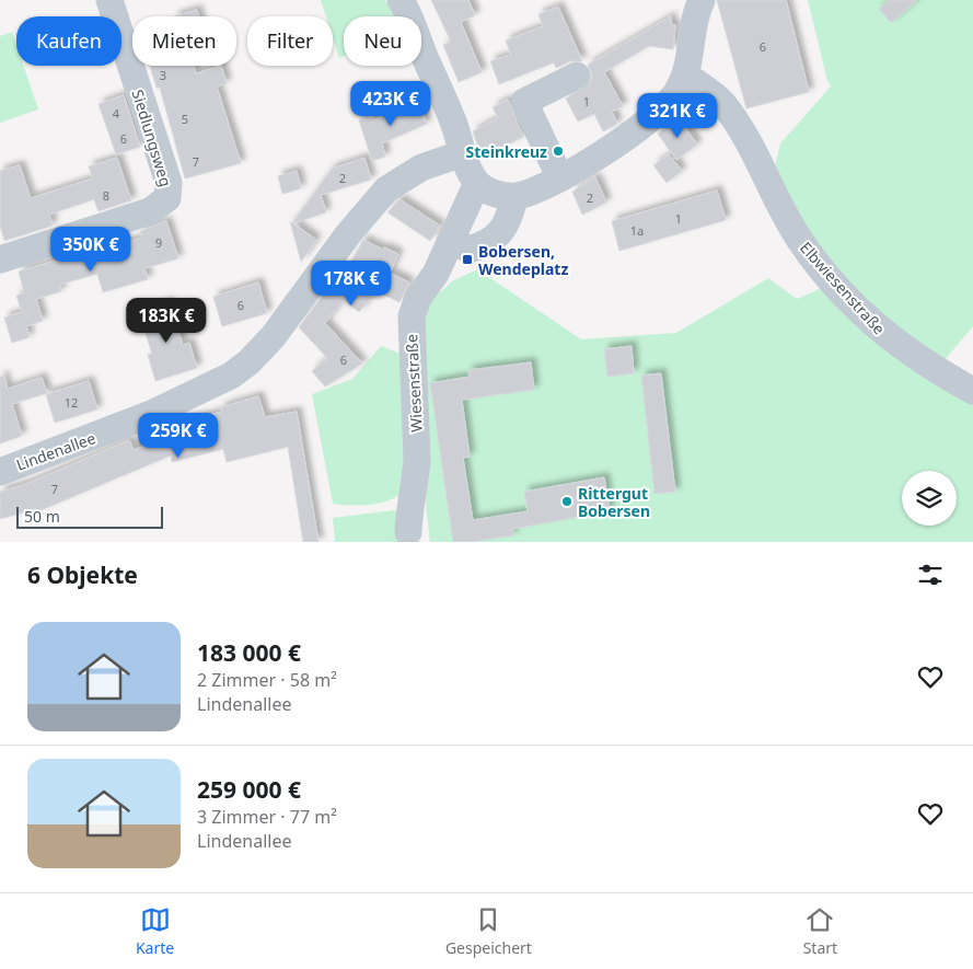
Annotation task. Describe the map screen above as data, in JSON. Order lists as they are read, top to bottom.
{
  "streets": {
    "street": [
      "Siedlungsweg",
      "Elbwiesenstraße",
      "Wiesenstraße",
      "Lindenallee"
    ]
  },
  "places": {
    "other": ["Steinkreuz", "Rittergut Bobersen"],
    "transit": ["Bobersen, Wendeplatz"]
  },
  "house_numbers": [
    "6",
    "3",
    "1",
    "4",
    "5",
    "6",
    "7",
    "2",
    "8",
    "2",
    "1",
    "1a",
    "9",
    "6",
    "6",
    "12",
    "7"
  ],
  "scale_bar": "50 m",
  "page": {
    "chip": [
      "Kaufen",
      "Mieten",
      "Filter",
      "Neu"
    ],
    "price": [
      "423K €",
      "321K €",
      "350K €",
      "178K €",
      "183K €",
      "259K €"
    ],
    "scale": "50 m",
    "heading": "6 Objekte",
    "list": [
      {
        "name": "183 000 €",
        "note": "2 Zimmer · 58 m² · Lindenallee"
      },
      {
        "name": "259 000 €",
        "note": "3 Zimmer · 77 m² · Lindenallee"
      }
    ],
    "tabs": ["Karte", "Gespeichert", "Start"]
  }
}
